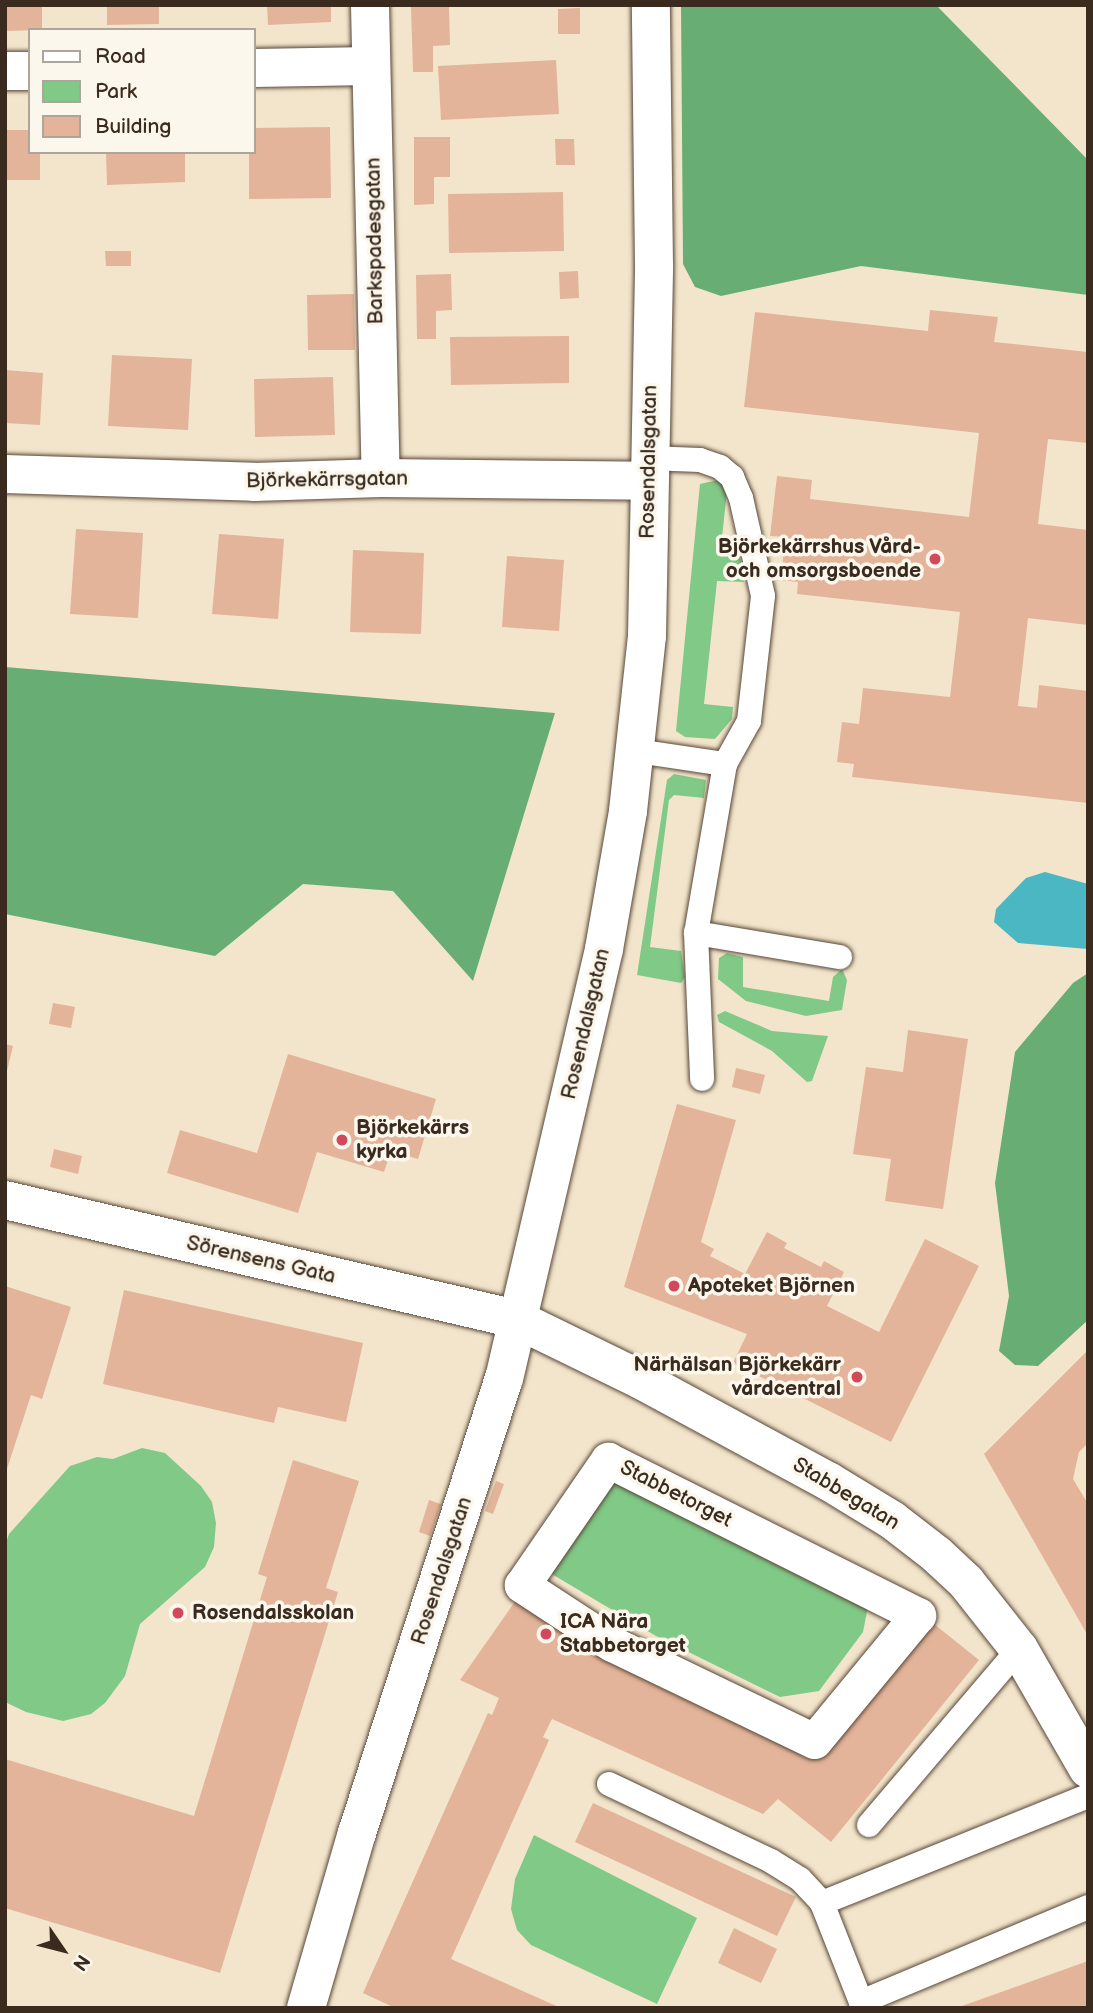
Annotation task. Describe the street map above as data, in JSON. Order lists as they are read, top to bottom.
{
  "streets": {
    "street": [
      "Barkspadesgatan",
      "Rosendalsgatan",
      "Björkekärrsgatan",
      "Sörensens Gata",
      "Stabbetorget",
      "Stabbegatan"
    ]
  },
  "crossings": [
    ["Barkspadesgatan", "Björkekärrsgatan"],
    ["Rosendalsgatan", "Björkekärrsgatan"],
    ["Rosendalsgatan", "Sörensens Gata"],
    ["Rosendalsgatan", "Stabbegatan"],
    ["Sörensens Gata", "Stabbegatan"]
  ],
  "places": [
    "Björkekärrshus Vård- och omsorgsboende",
    "Björkekärrs kyrka",
    "Apoteket Björnen",
    "Närhälsan Björkekärr vårdcentral",
    "Rosendalsskolan",
    "ICA Nära Stabbetorget"
  ],
  "legend": ["Road", "Park", "Building"],
  "north": "bottom right"
}
